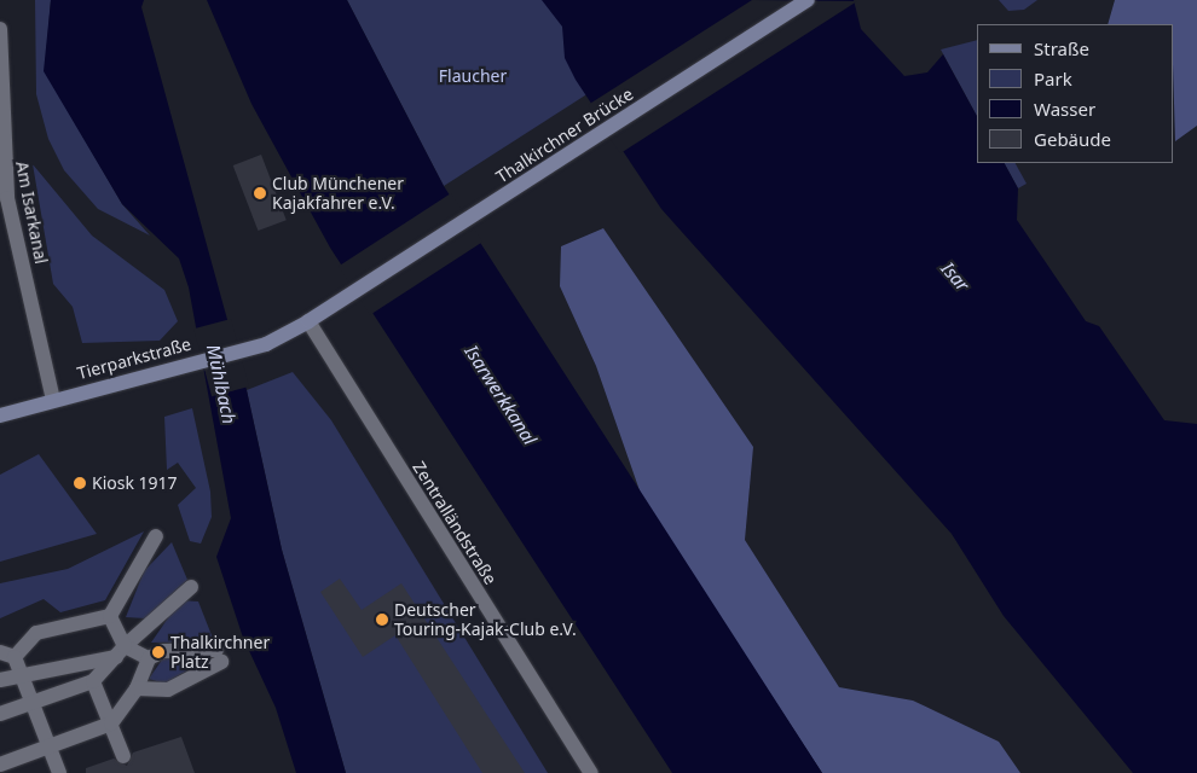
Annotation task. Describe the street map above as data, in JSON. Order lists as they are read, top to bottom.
{
  "streets": {
    "street": [
      "Thalkirchner Brücke",
      "Am Isarkanal",
      "Tierparkstraße",
      "Zentralländstraße"
    ]
  },
  "crossings": [
    ["Thalkirchner Brücke", "Tierparkstraße"],
    ["Am Isarkanal", "Tierparkstraße"],
    ["Tierparkstraße", "Zentralländstraße"]
  ],
  "water": ["Isar", "Mühlbach", "Isarwerkkanal"],
  "parks": ["Flaucher"],
  "places": [
    "Club Münchener Kajakfahrer e.V.",
    "Kiosk 1917",
    "Deutscher Touring-Kajak-Club e.V.",
    "Thalkirchner Platz"
  ],
  "legend": [
    "Straße",
    "Park",
    "Wasser",
    "Gebäude"
  ]
}
